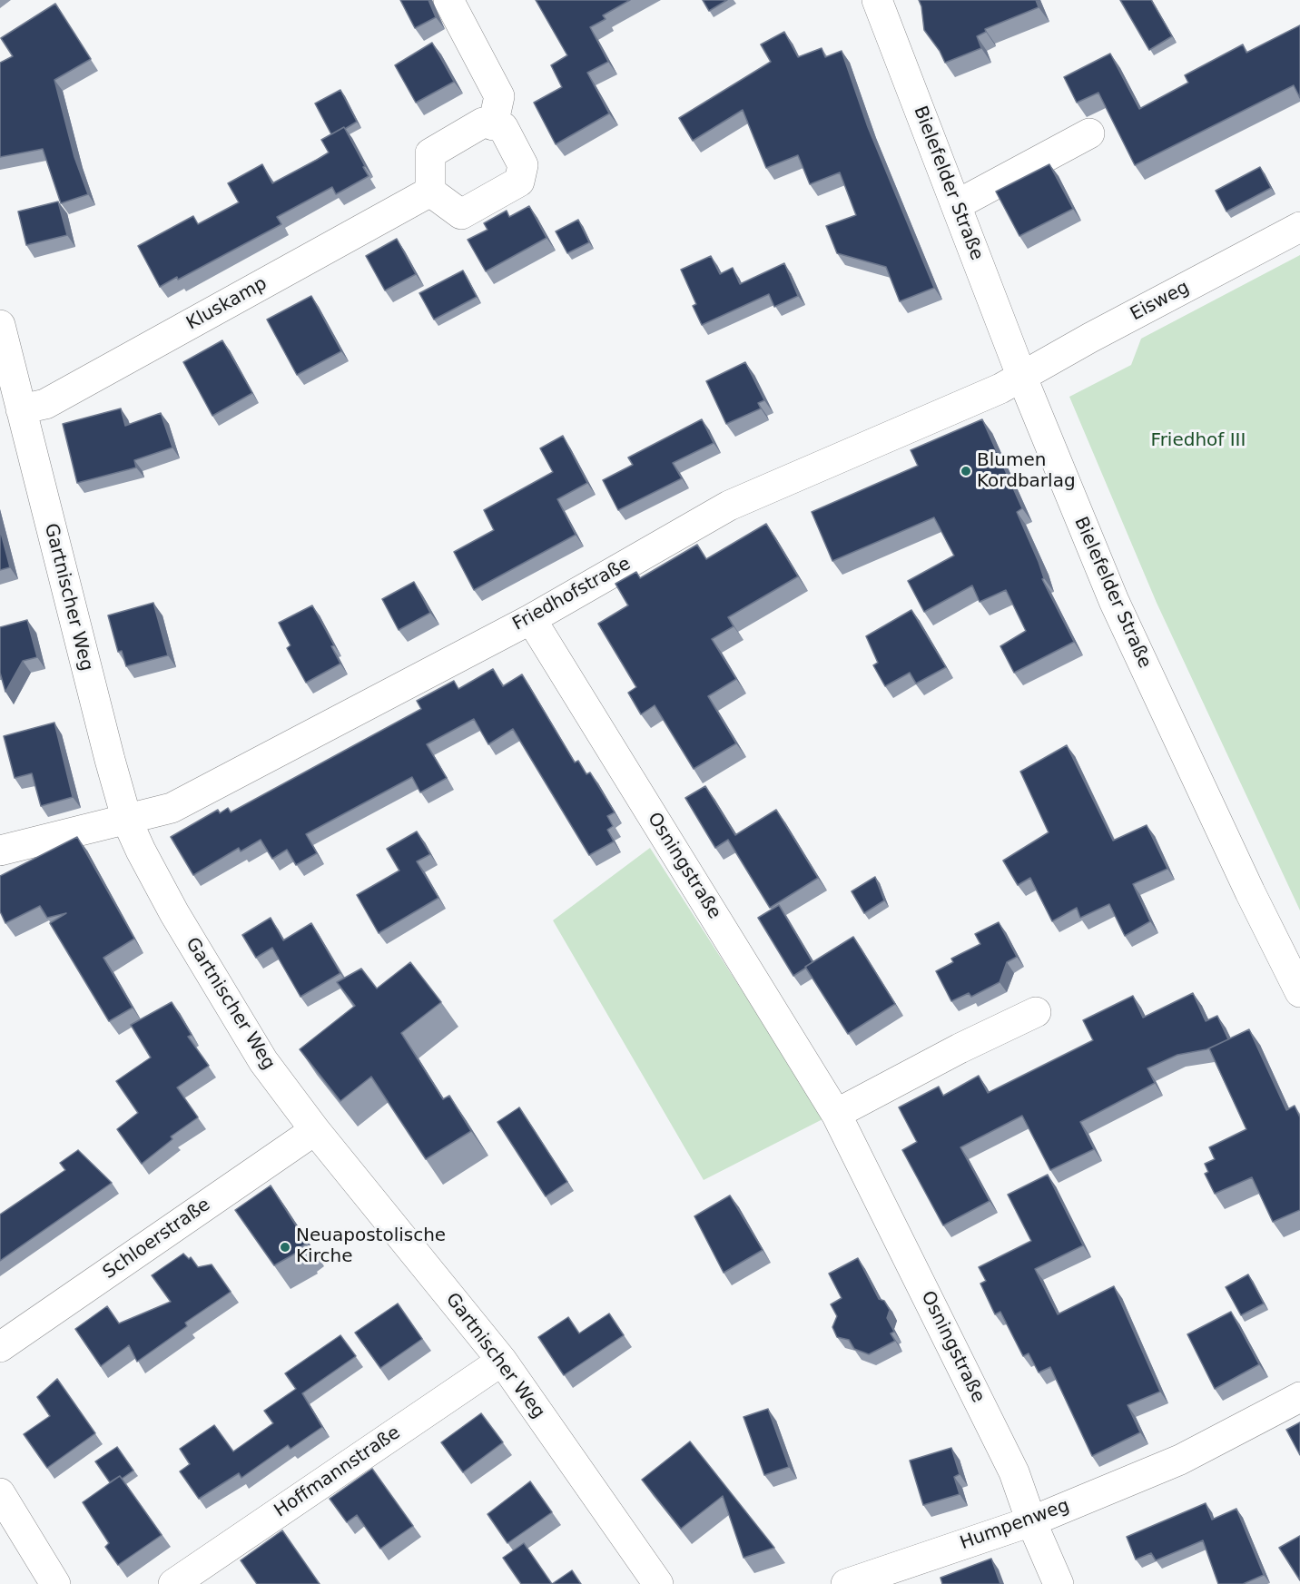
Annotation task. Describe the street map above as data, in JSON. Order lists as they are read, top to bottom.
{
  "streets": {
    "street": [
      "Bielefelder Straße",
      "Eisweg",
      "Kluskamp",
      "Friedhofstraße",
      "Gartnischer Weg",
      "Osningstraße",
      "Schloerstraße",
      "Hoffmannstraße",
      "Humpenweg"
    ]
  },
  "crossings": [
    ["Bielefelder Straße", "Eisweg"],
    ["Bielefelder Straße", "Friedhofstraße"],
    ["Eisweg", "Friedhofstraße"],
    ["Kluskamp", "Gartnischer Weg"],
    ["Friedhofstraße", "Gartnischer Weg"],
    ["Friedhofstraße", "Osningstraße"],
    ["Gartnischer Weg", "Schloerstraße"],
    ["Gartnischer Weg", "Hoffmannstraße"],
    ["Osningstraße", "Humpenweg"]
  ],
  "parks": ["Friedhof III"],
  "places": ["Blumen Kordbarlag", "Neuapostolische Kirche"]
}
